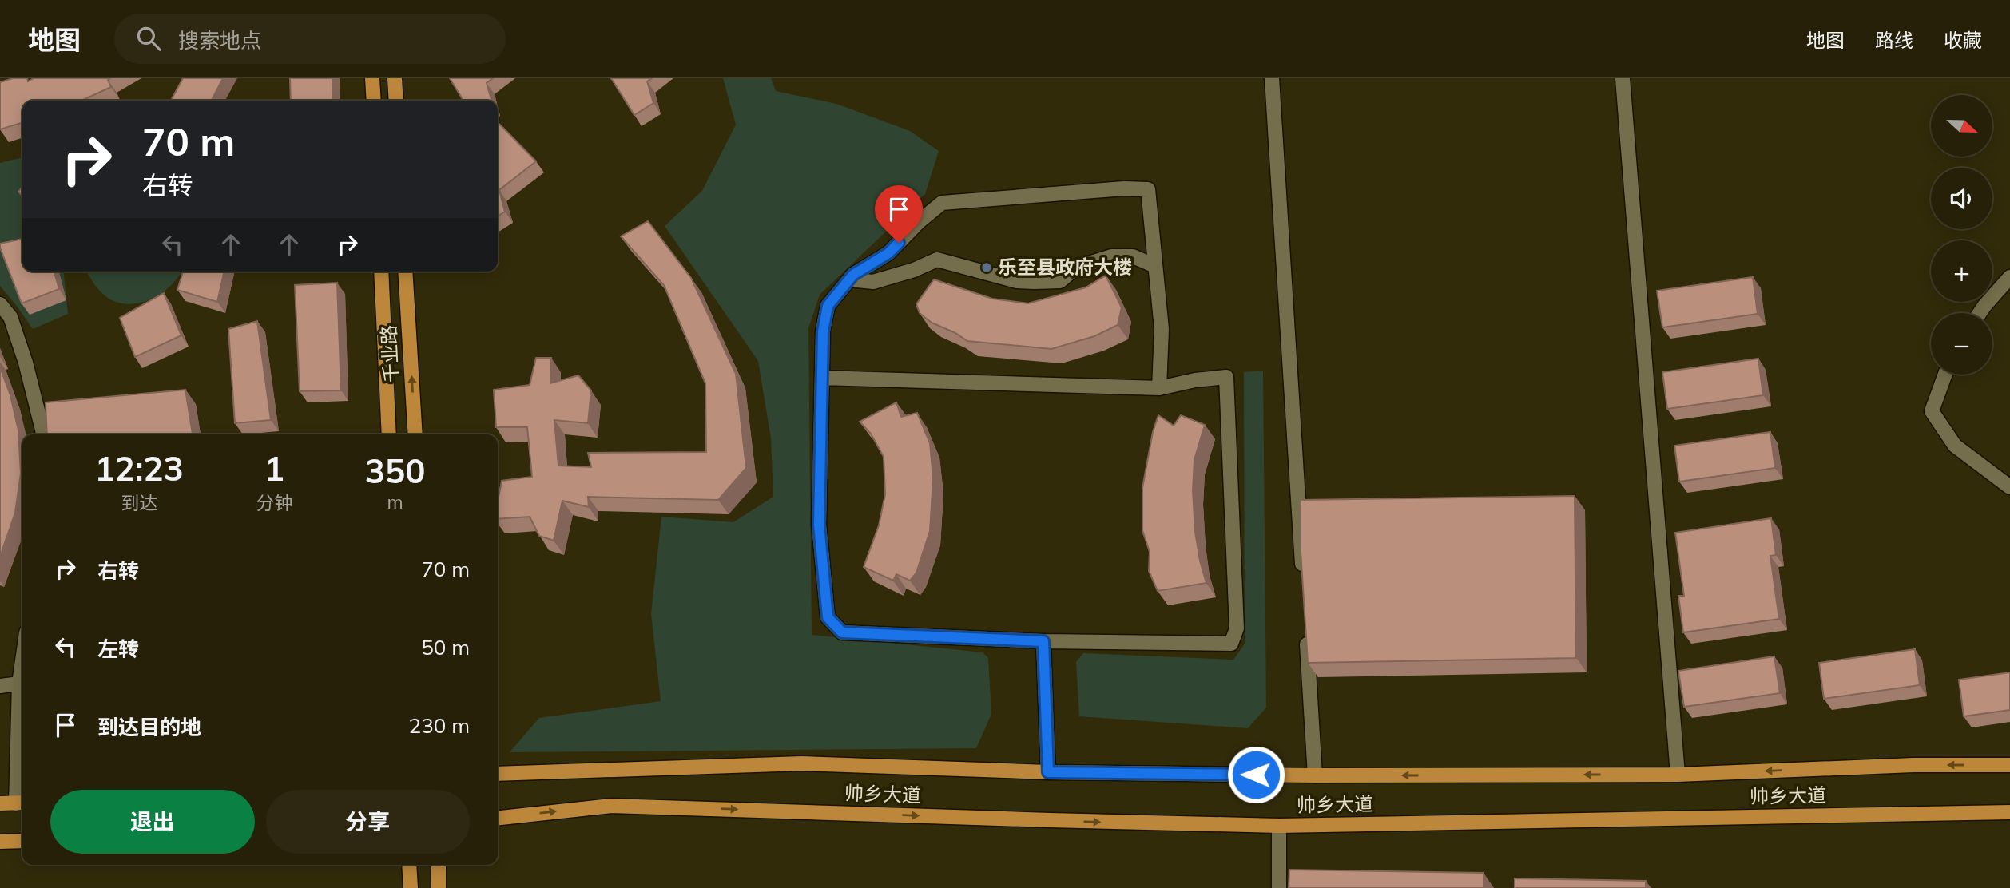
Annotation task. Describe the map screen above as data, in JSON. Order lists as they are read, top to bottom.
{
  "streets": {
    "main road": ["千业路", "帅乡大道"]
  },
  "places": ["乐至县政府大楼"],
  "north": "right",
  "page": {
    "header": "地图",
    "search": "搜索地点",
    "nav": ["地图", "路线", "收藏"],
    "map_buttons": ["+", "−"],
    "turn": ["70 m", "右转"],
    "eta": [
      "12:23",
      "到达",
      "1",
      "分钟",
      "350",
      "m"
    ],
    "list": [
      {
        "name": "右转",
        "value": "70 m"
      },
      {
        "name": "左转",
        "value": "50 m"
      },
      {
        "name": "到达目的地",
        "value": "230 m"
      }
    ],
    "buttons": ["退出", "分享"]
  }
}
